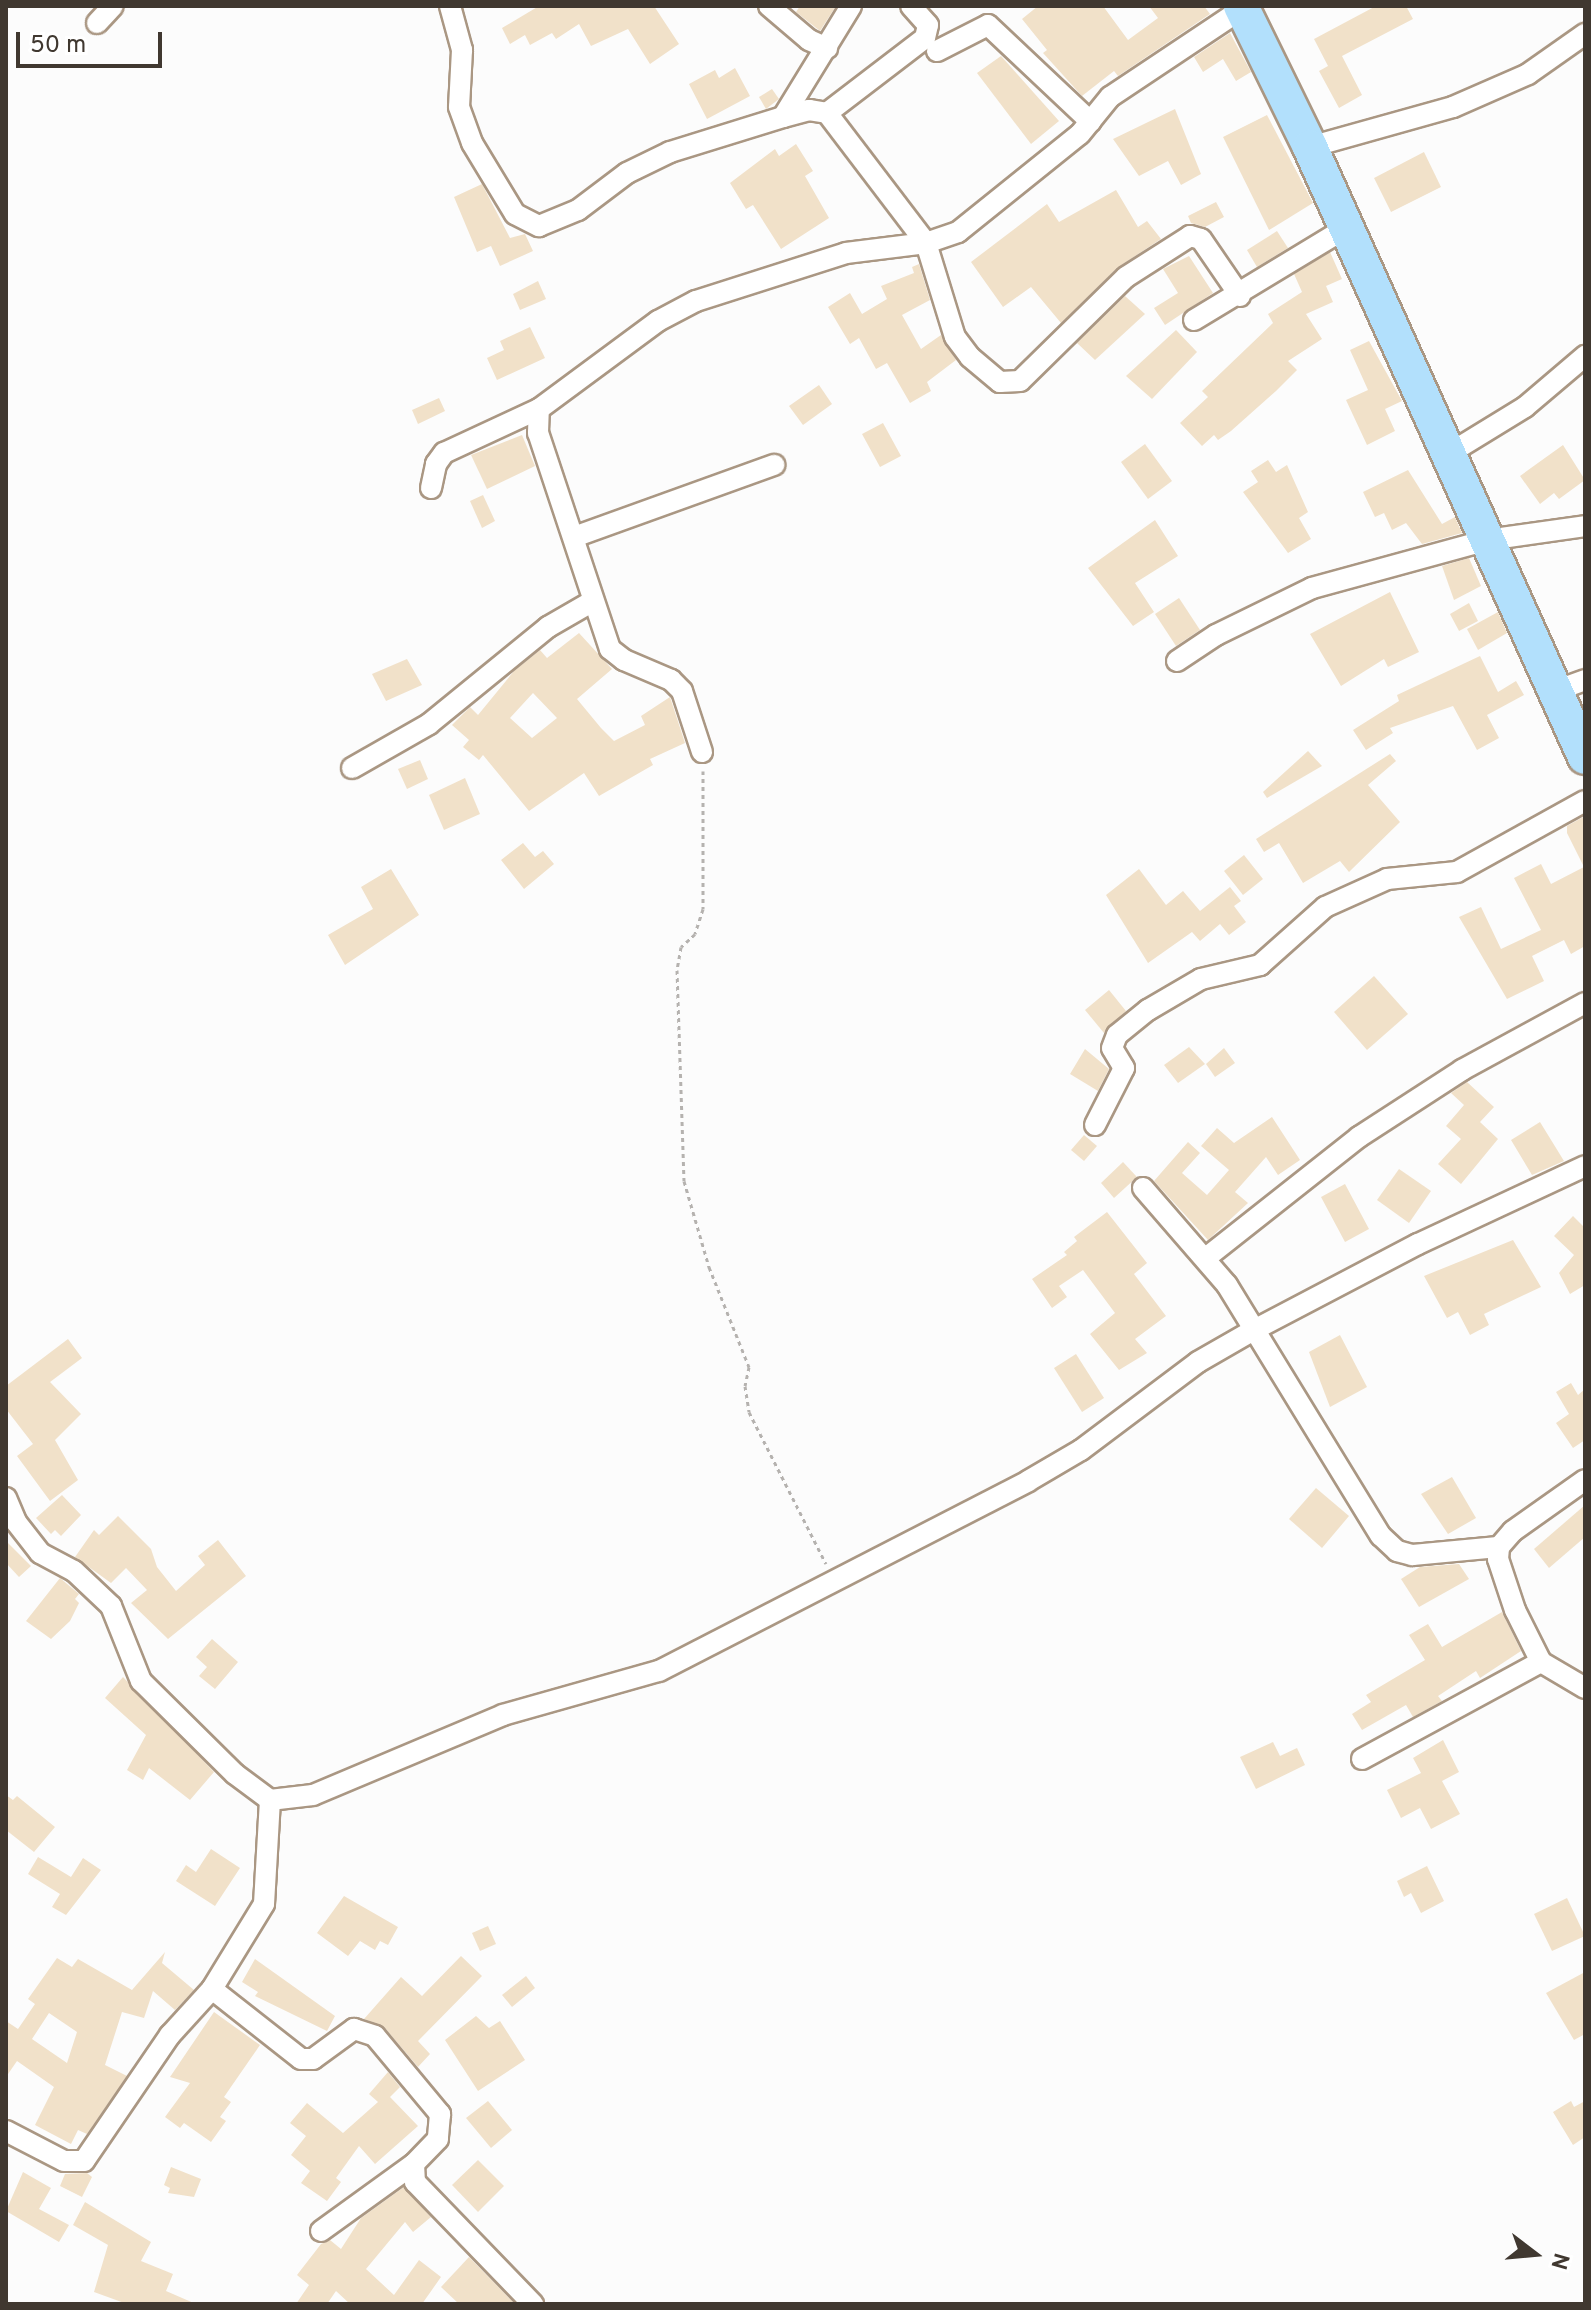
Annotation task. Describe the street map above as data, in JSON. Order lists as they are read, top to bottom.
{
  "scale_bar": "50 m",
  "north": "right"
}
